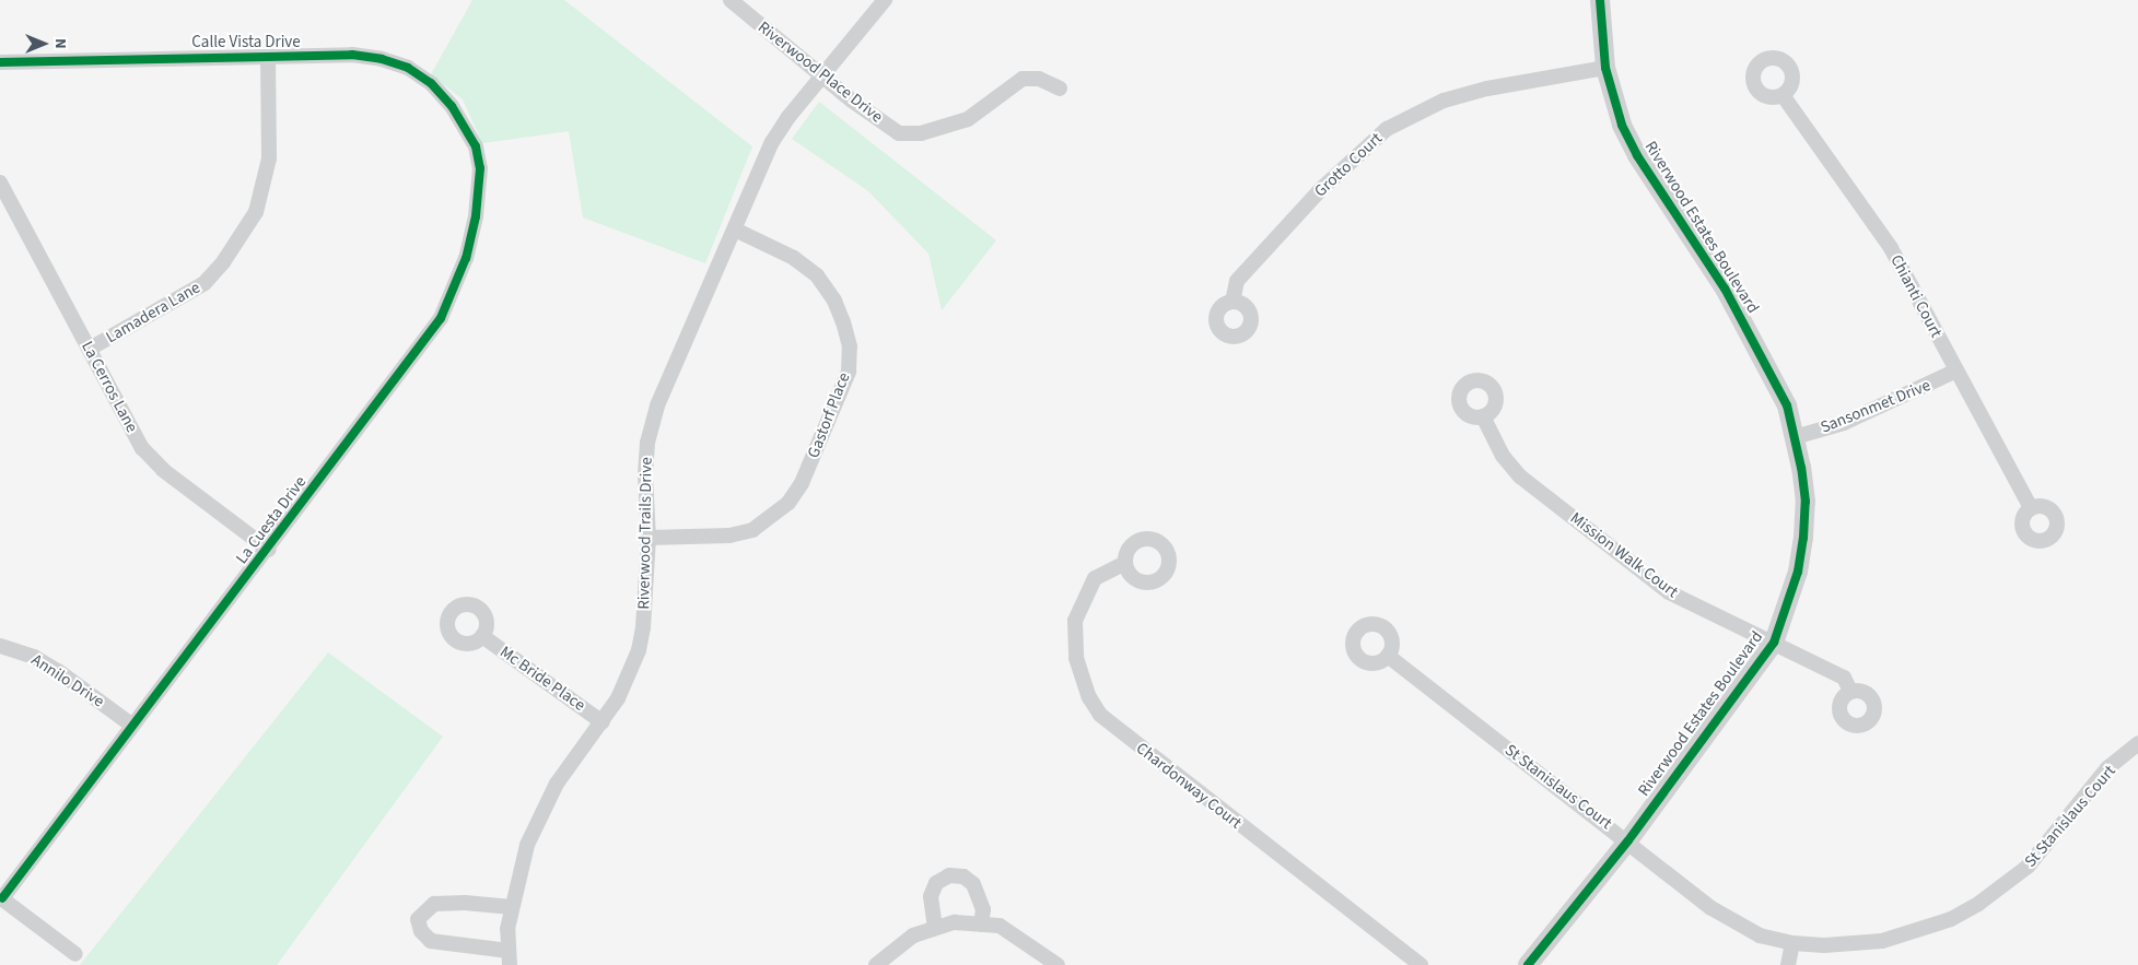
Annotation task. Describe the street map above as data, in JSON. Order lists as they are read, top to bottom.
{
  "streets": {
    "street": [
      "Calle Vista Drive",
      "Riverwood Place Drive",
      "Grotto Court",
      "Riverwood Estates Boulevard",
      "Chianti Court",
      "Lamadera Lane",
      "La Cerros Lane",
      "Sansonmet Drive",
      "Gastorf Place",
      "La Cuesta Drive",
      "Riverwood Trails Drive",
      "Mission Walk Court",
      "Mc Bride Place",
      "Annilo Drive",
      "Chardonway Court",
      "St Stanislaus Court"
    ]
  },
  "crossings": [
    ["Calle Vista Drive", "Lamadera Lane"],
    ["Calle Vista Drive", "La Cuesta Drive"],
    ["Riverwood Place Drive", "Riverwood Trails Drive"],
    ["Grotto Court", "Riverwood Estates Boulevard"],
    ["Riverwood Estates Boulevard", "Sansonmet Drive"],
    ["Riverwood Estates Boulevard", "Mission Walk Court"],
    ["Riverwood Estates Boulevard", "St Stanislaus Court"],
    ["Chianti Court", "Sansonmet Drive"],
    ["Lamadera Lane", "La Cerros Lane"],
    ["La Cerros Lane", "La Cuesta Drive"],
    ["Gastorf Place", "Riverwood Trails Drive"],
    ["La Cuesta Drive", "Annilo Drive"],
    ["Riverwood Trails Drive", "Mc Bride Place"]
  ],
  "north": "right"
}
